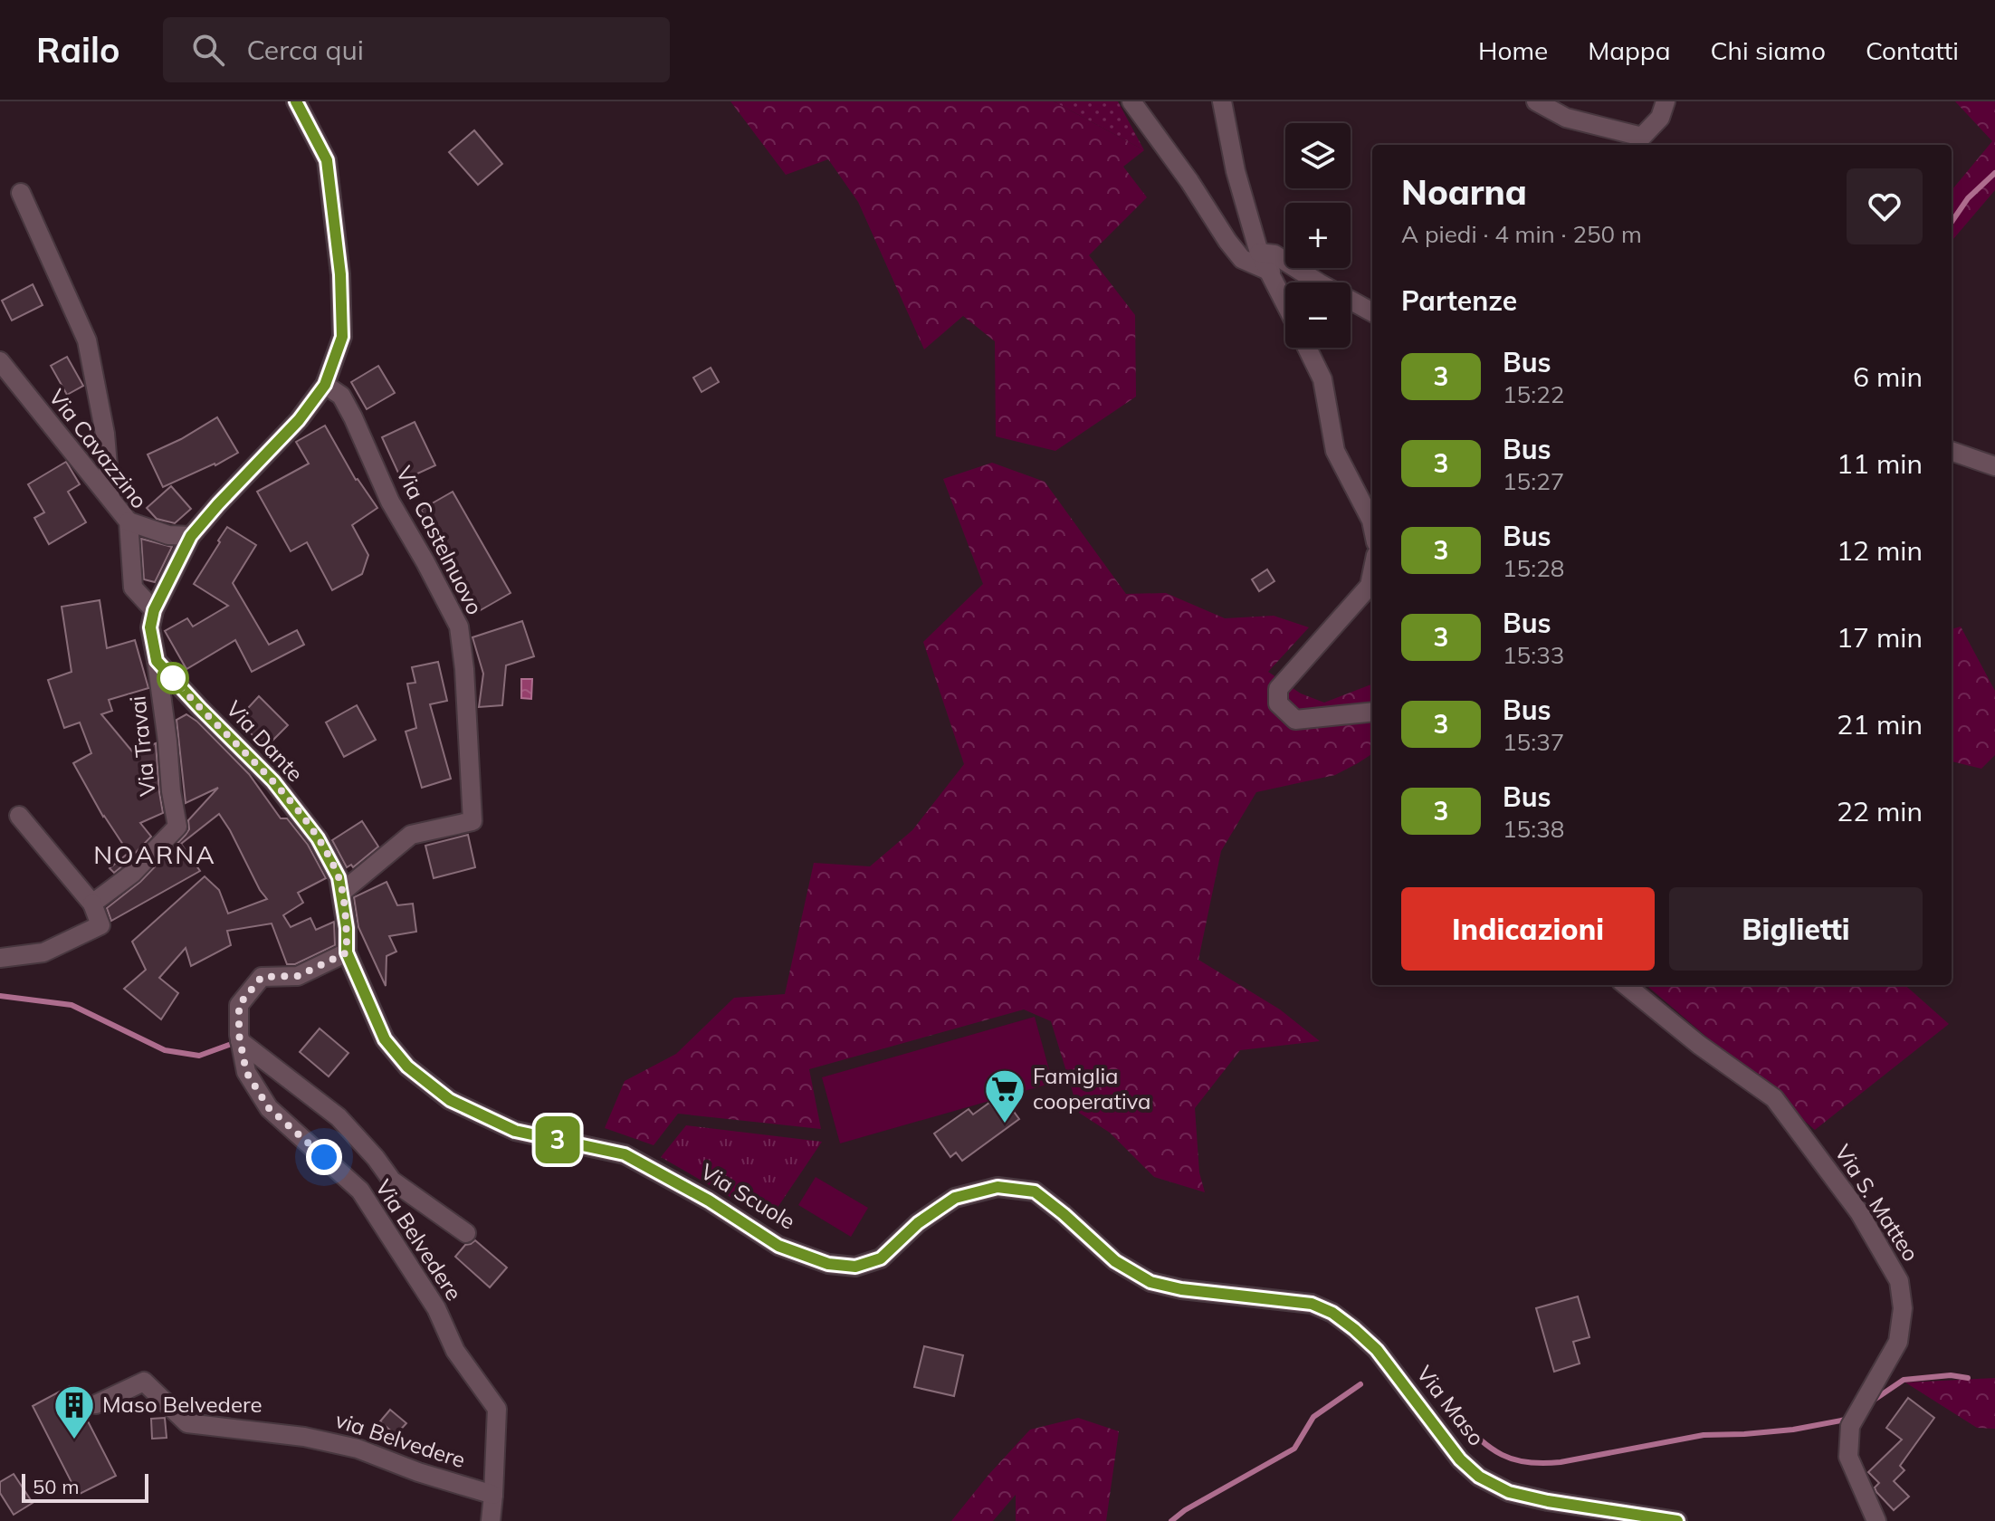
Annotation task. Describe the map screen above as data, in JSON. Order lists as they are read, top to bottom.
{
  "streets": {
    "street": [
      "Via Cavazzino",
      "Via Castelnuovo",
      "Via Dante",
      "Via Travai",
      "Via Scuole",
      "Via S. Matteo",
      "Via Belvedere",
      "Via Maso",
      "via Belvedere"
    ]
  },
  "crossings": [
    ["Via Castelnuovo", "Via Dante"],
    ["Via Dante", "Via Travai"],
    ["Via Dante", "Via Scuole"],
    ["Via Dante", "Via Belvedere"],
    ["Via Scuole", "Via Belvedere"],
    ["Via Scuole", "Via Maso"],
    ["Via Belvedere", "via Belvedere"]
  ],
  "districts": ["NOARNA"],
  "places": {
    "supermarket": ["Famiglia cooperativa"],
    "building": ["Maso Belvedere"]
  },
  "lines": ["bus line 3"],
  "scale_bar": "50 m",
  "page": {
    "header": "Railo",
    "search": "Cerca qui",
    "nav": [
      "Home",
      "Mappa",
      "Chi siamo",
      "Contatti"
    ],
    "on_map": "3",
    "map_buttons": ["+", "−"],
    "heading": [
      ["Noarna", "A piedi · 4 min · 250 m"],
      "Partenze"
    ],
    "list": [
      {
        "mark": "3",
        "name": "Bus",
        "note": "15:22",
        "value": "6 min"
      },
      {
        "mark": "3",
        "name": "Bus",
        "note": "15:27",
        "value": "11 min"
      },
      {
        "mark": "3",
        "name": "Bus",
        "note": "15:28",
        "value": "12 min"
      },
      {
        "mark": "3",
        "name": "Bus",
        "note": "15:33",
        "value": "17 min"
      },
      {
        "mark": "3",
        "name": "Bus",
        "note": "15:37",
        "value": "21 min"
      },
      {
        "mark": "3",
        "name": "Bus",
        "note": "15:38",
        "value": "22 min"
      }
    ],
    "buttons": ["Indicazioni", "Biglietti"],
    "scale": "50 m"
  }
}
